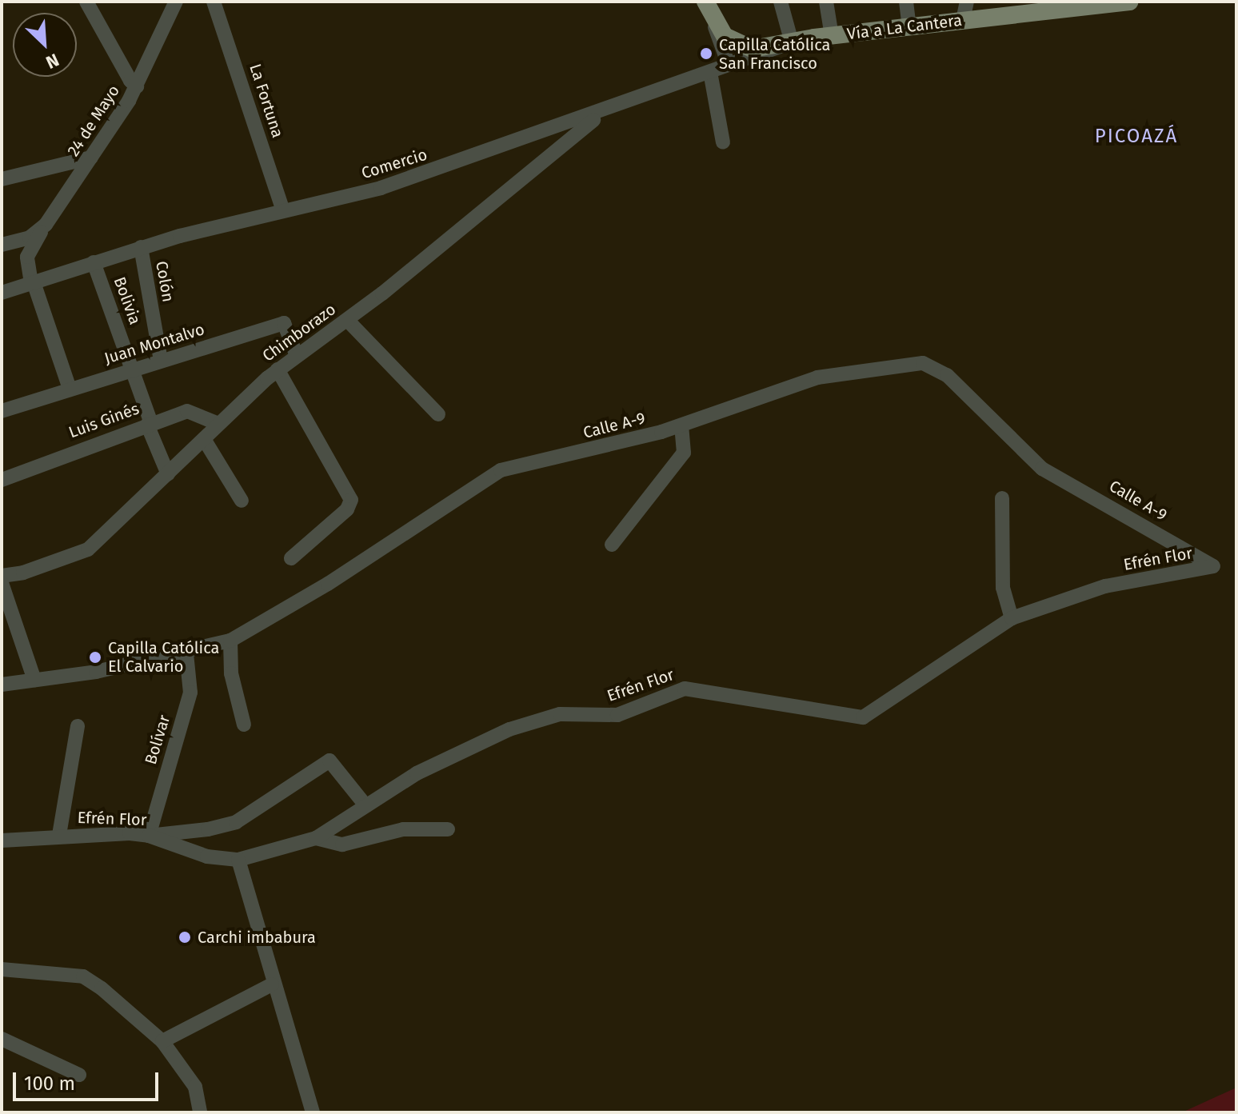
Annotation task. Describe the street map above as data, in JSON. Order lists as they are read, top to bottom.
{
  "streets": {
    "main road": ["Vía a La Cantera"],
    "street": [
      "La Fortuna",
      "24 de Mayo",
      "Comercio",
      "Colón",
      "Bolivia",
      "Chimborazo",
      "Juan Montalvo",
      "Luis Ginés",
      "Calle A-9",
      "Efrén Flor",
      "Bolívar"
    ]
  },
  "crossings": [
    ["Vía a La Cantera", "Comercio"],
    ["La Fortuna", "Comercio"],
    ["Comercio", "Colón"],
    ["Comercio", "Bolivia"],
    ["Comercio", "Chimborazo"],
    ["Colón", "Juan Montalvo"],
    ["Bolivia", "Chimborazo"],
    ["Bolivia", "Juan Montalvo"],
    ["Bolivia", "Luis Ginés"],
    ["Chimborazo", "Juan Montalvo"],
    ["Chimborazo", "Luis Ginés"],
    ["Calle A-9", "Efrén Flor"],
    ["Calle A-9", "Bolívar"],
    ["Efrén Flor", "Bolívar"]
  ],
  "districts": ["PICOAZÁ"],
  "places": ["Capilla Católica San Francisco", "Capilla Católica El Calvario", "Carchi imbabura"],
  "scale_bar": "100 m",
  "north": "bottom right"
}
